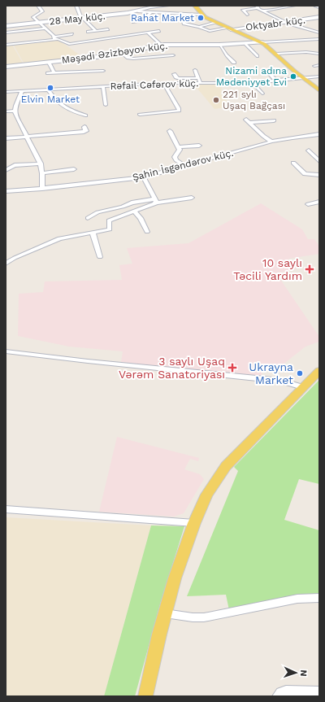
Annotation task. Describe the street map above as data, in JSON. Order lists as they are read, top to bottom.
{
  "streets": {
    "street": [
      "28 May küç.",
      "Oktyabr küç.",
      "Məşədi Əzizbəyov küç.",
      "Rəfail Cəfərov küç.",
      "Şahin İsgəndərov küç."
    ]
  },
  "places": {
    "other": [
      "Rahat Market",
      "Nizami adına Mədəniyyət Evi",
      "Elvin Market",
      "221 sylı Uşaq Bağçası",
      "Ukrayna Market"
    ],
    "health": ["10 saylı Təcili Yardım", "3 saylı Uşaq Vərəm Sanatoriyası"]
  },
  "north": "right"
}
